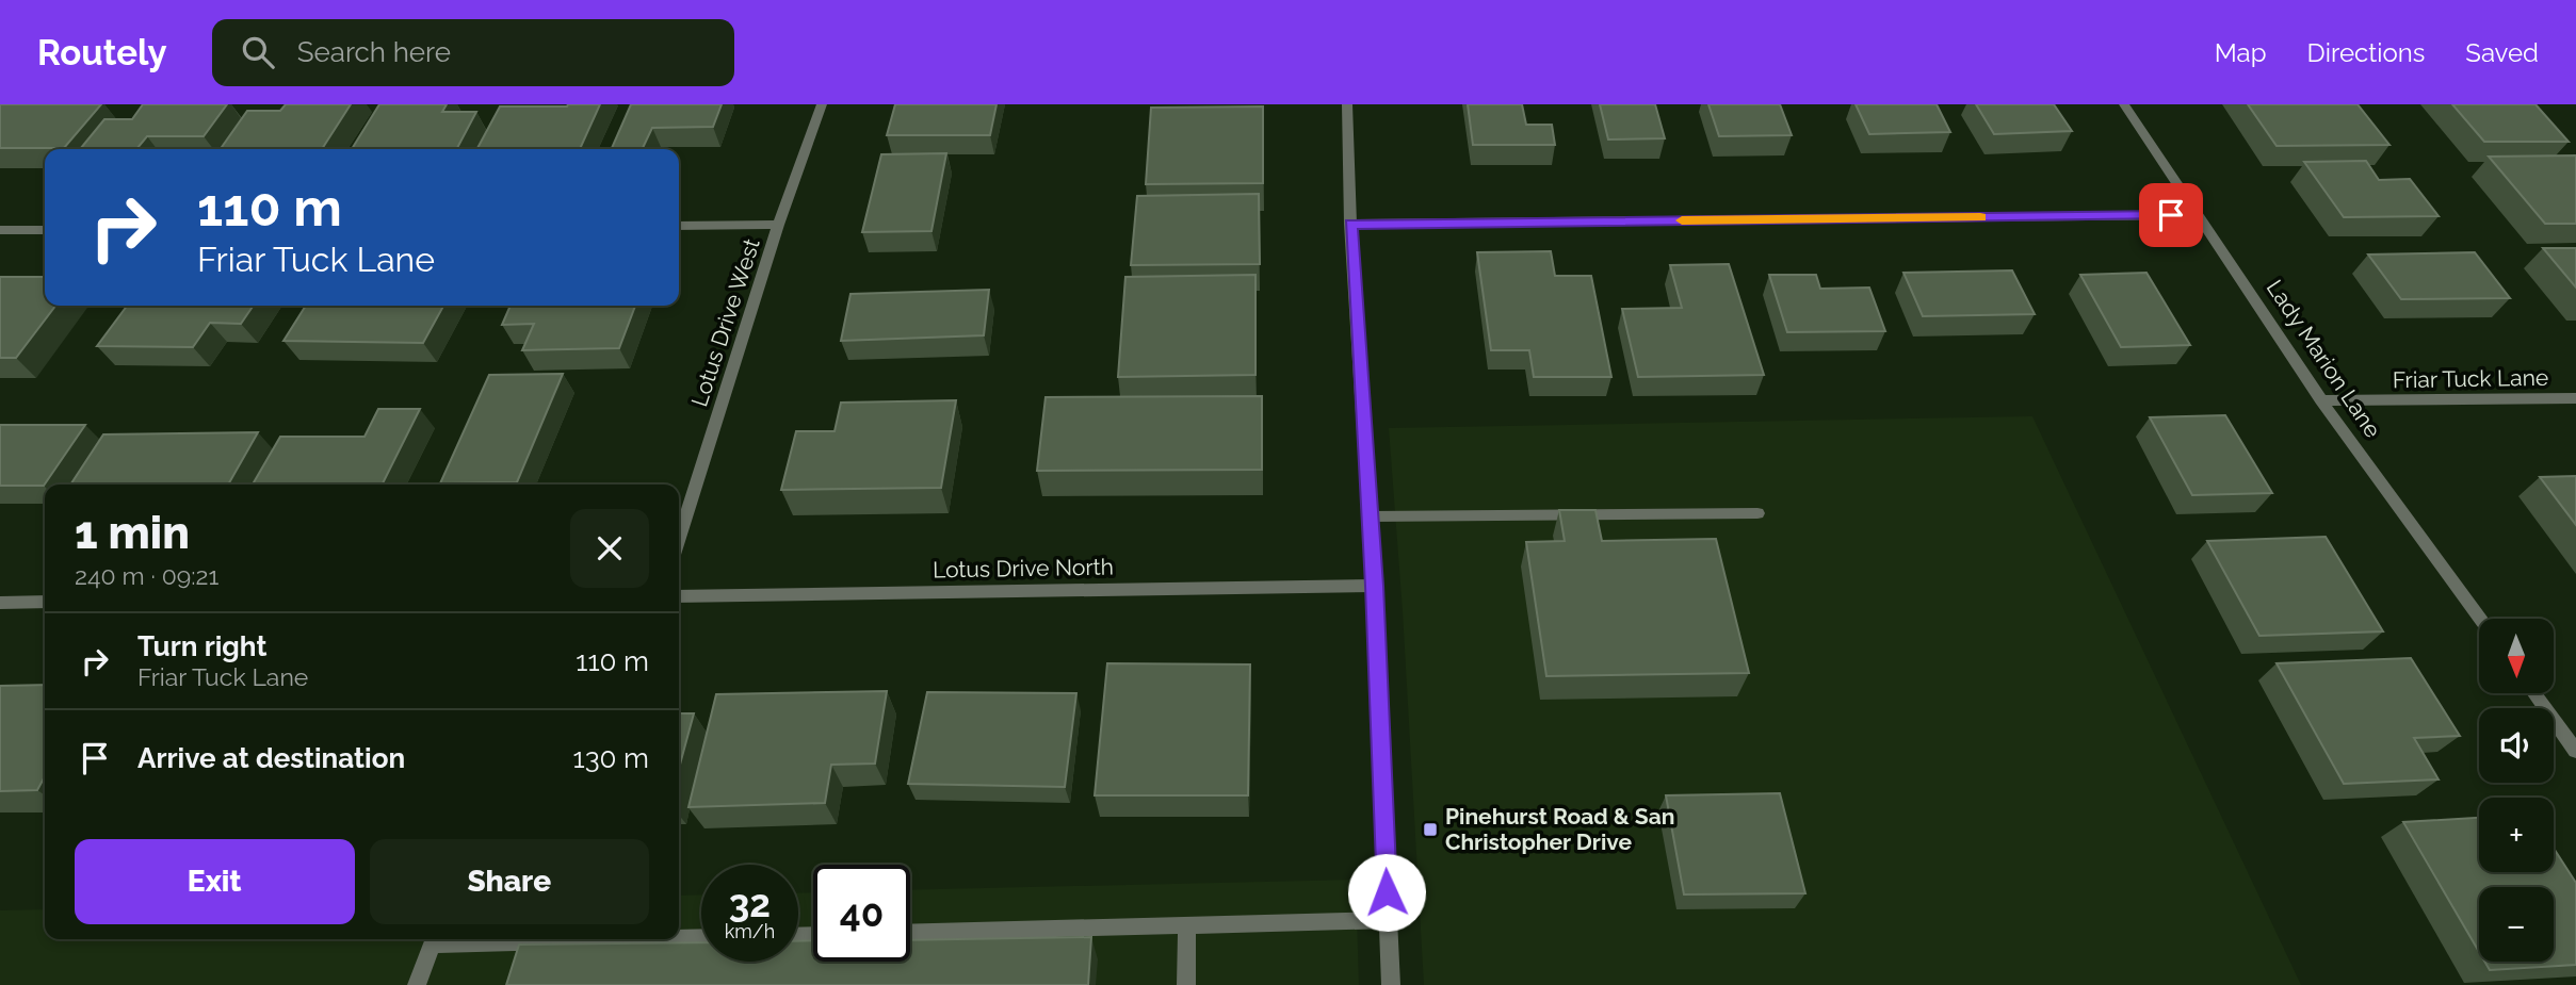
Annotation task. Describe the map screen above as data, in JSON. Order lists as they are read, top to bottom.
{
  "streets": {
    "street": [
      "Lotus Drive West",
      "Lady Marion Lane",
      "Friar Tuck Lane",
      "Lotus Drive North"
    ]
  },
  "crossings": [
    ["Lady Marion Lane", "Friar Tuck Lane"]
  ],
  "places": {
    "transit": ["Pinehurst Road & San Christopher Drive"]
  },
  "north": "bottom",
  "page": {
    "header": "Routely",
    "search": "Search here",
    "nav": ["Map", "Directions", "Saved"],
    "turn": ["110 m", "Friar Tuck Lane"],
    "heading": ["1 min", "240 m · 09:21"],
    "list": [
      {
        "name": "Turn right",
        "note": "Friar Tuck Lane",
        "value": "110 m"
      },
      {
        "name": "Arrive at destination",
        "value": "130 m"
      }
    ],
    "map_buttons": ["+", "−"],
    "buttons": ["Exit", "Share"],
    "speed": "32 km/h",
    "limit": "40"
  }
}
